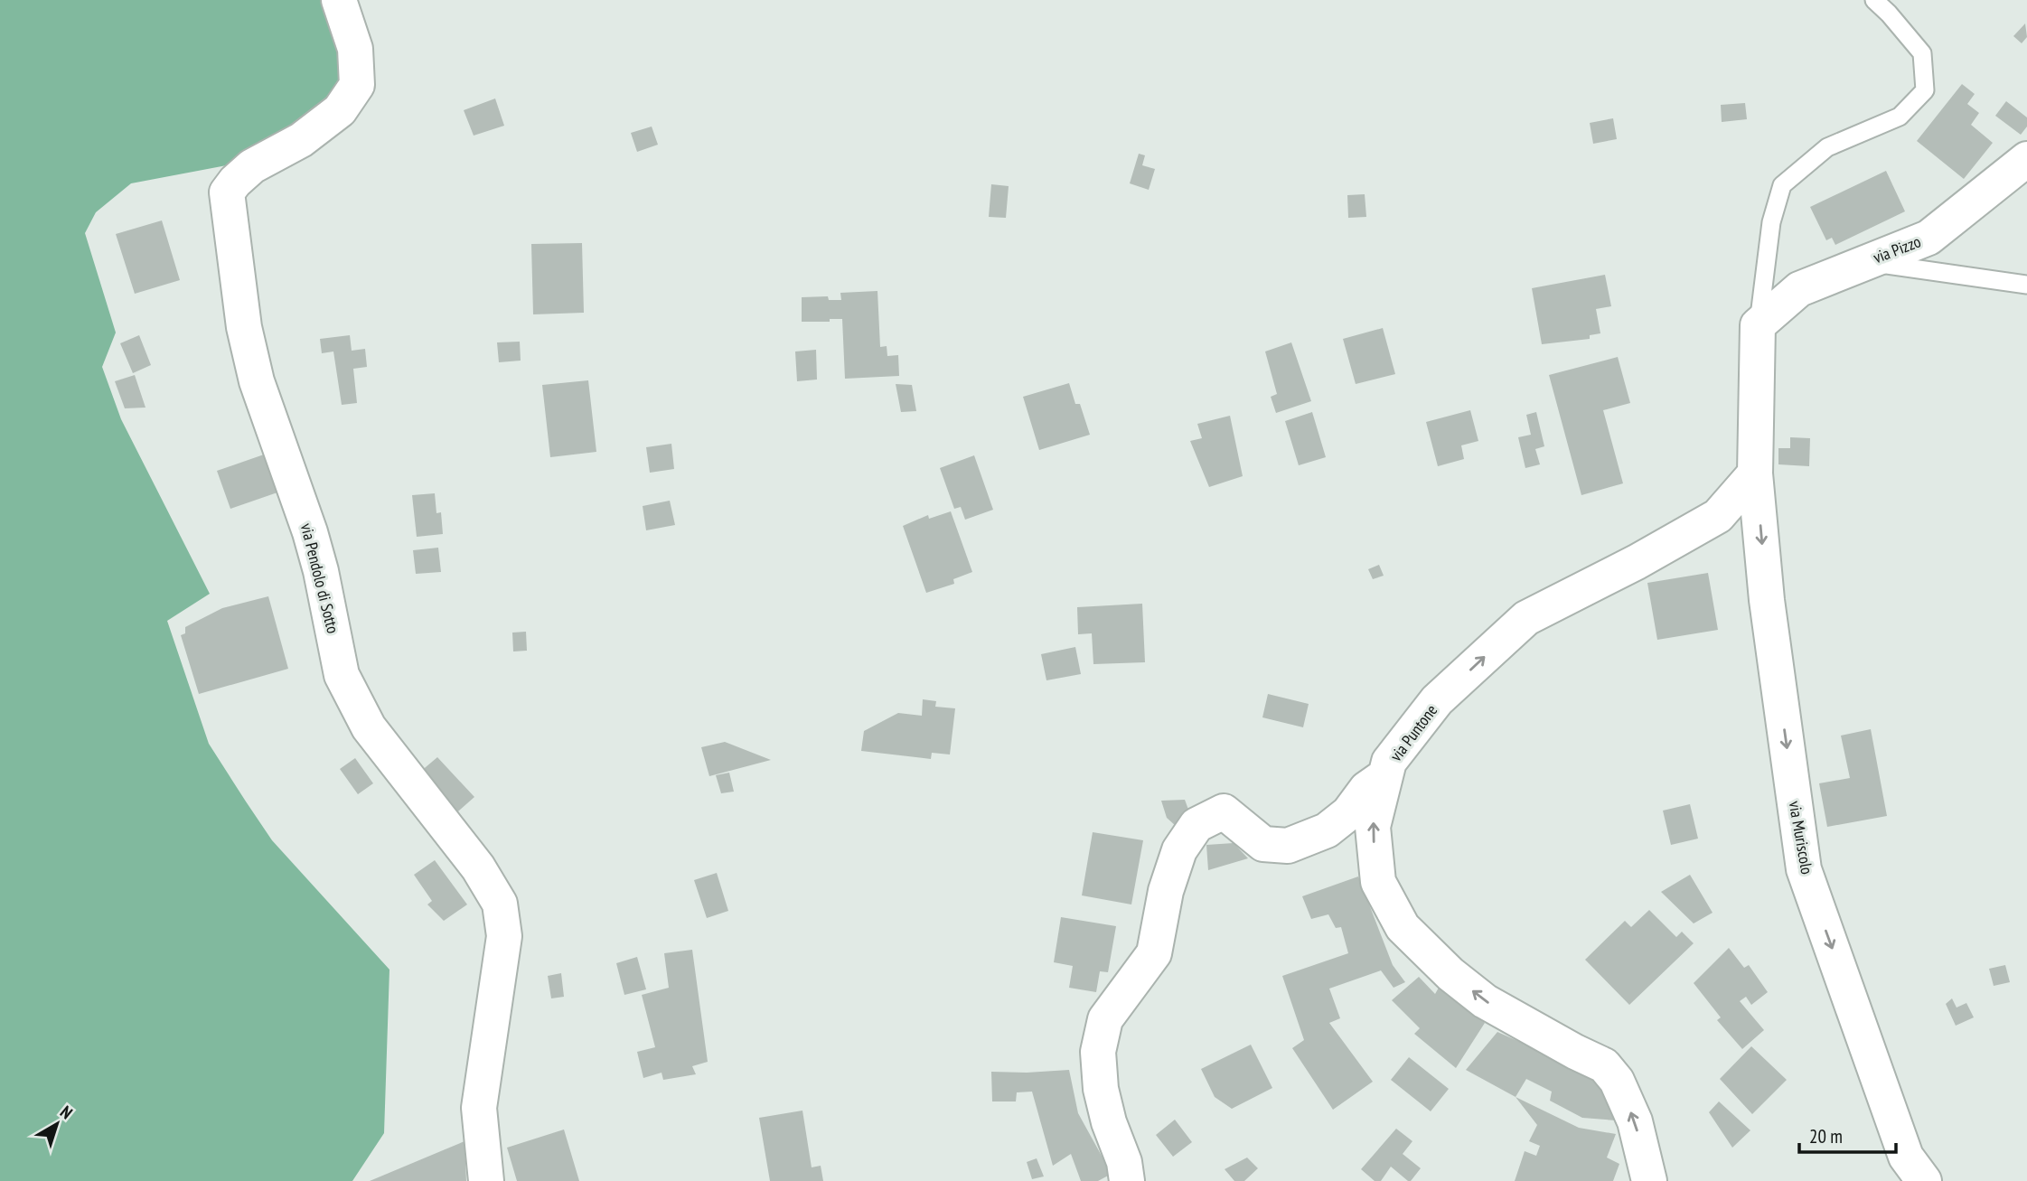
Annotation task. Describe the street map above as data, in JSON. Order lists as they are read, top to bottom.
{
  "streets": {
    "street": [
      "via Pizzo",
      "via Pendolo di Sotto",
      "via Puntone",
      "via Muriscolo"
    ]
  },
  "crossings": [
    ["via Puntone", "via Muriscolo"]
  ],
  "one_way": ["via Muriscolo"],
  "scale_bar": "20 m",
  "north": "top right"
}
